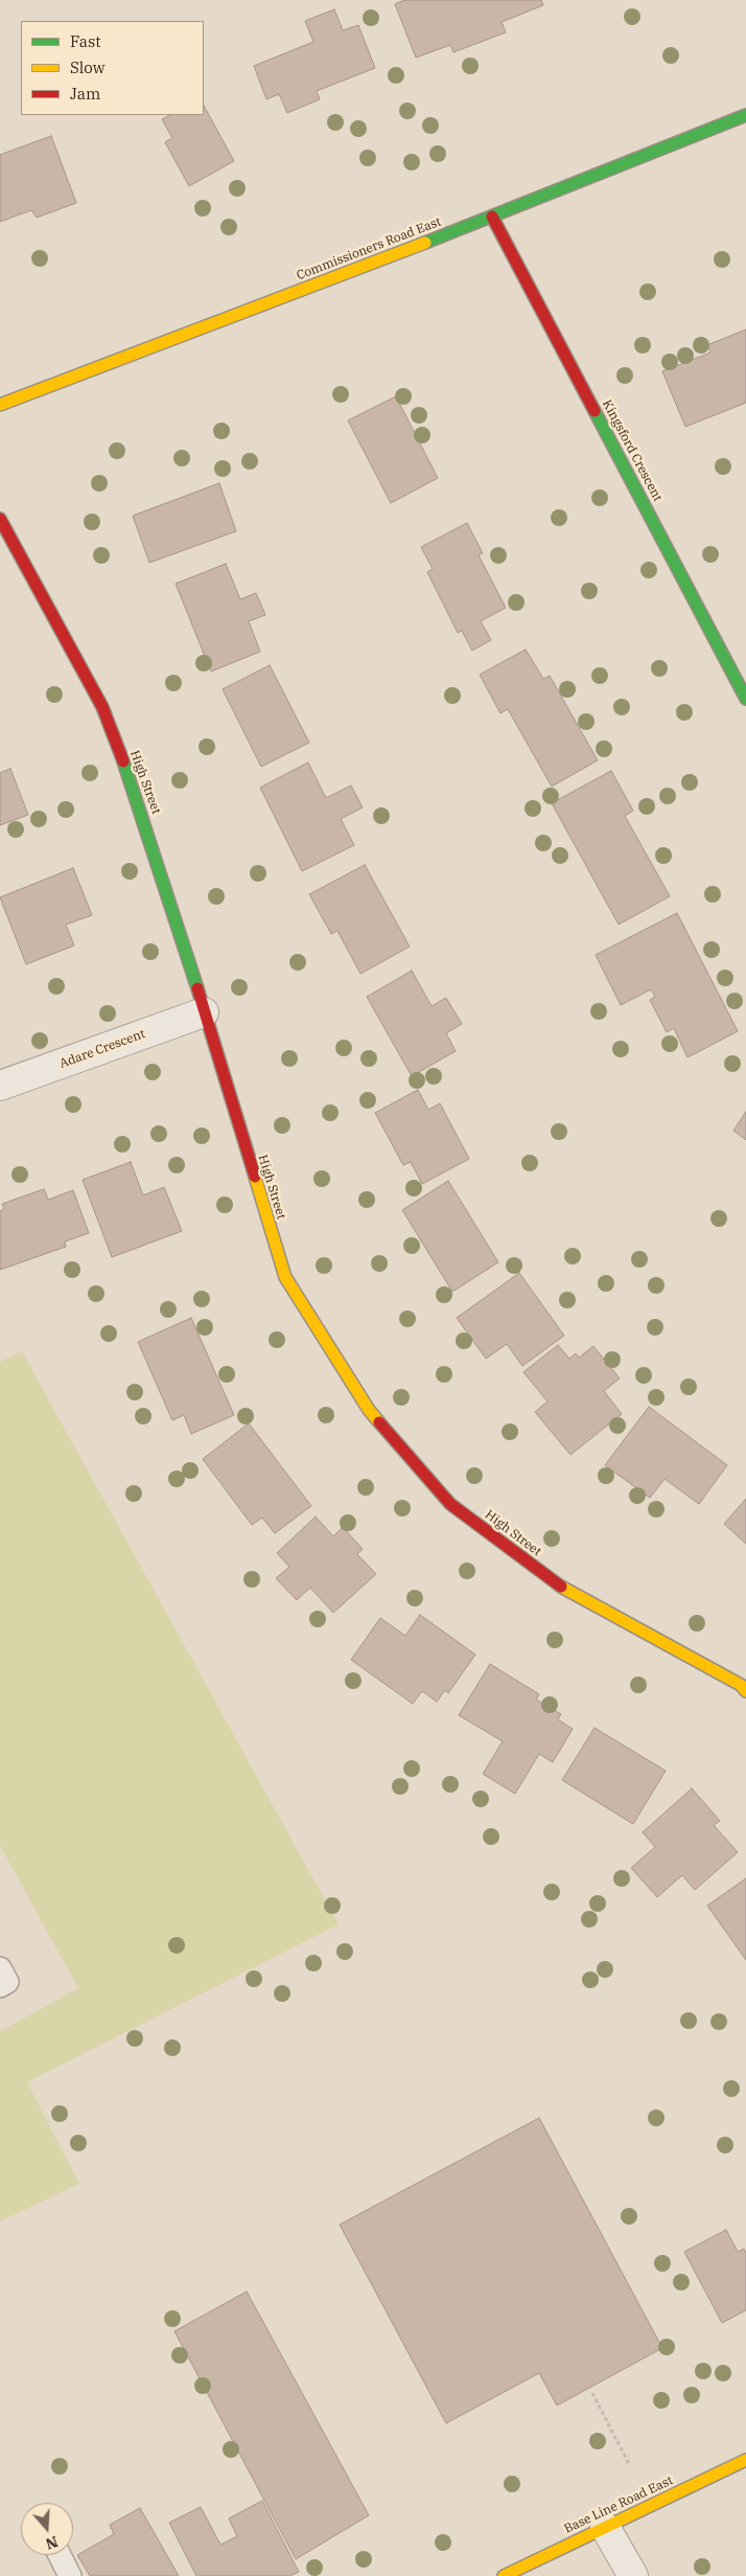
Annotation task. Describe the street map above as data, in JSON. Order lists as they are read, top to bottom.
{
  "streets": {
    "street": [
      "Commissioners Road East",
      "Kingsford Crescent",
      "High Street",
      "Adare Crescent",
      "Base Line Road East"
    ]
  },
  "crossings": [
    ["Commissioners Road East", "Kingsford Crescent"],
    ["High Street", "Adare Crescent"]
  ],
  "legend": ["Fast", "Slow", "Jam"],
  "north": "bottom"
}
